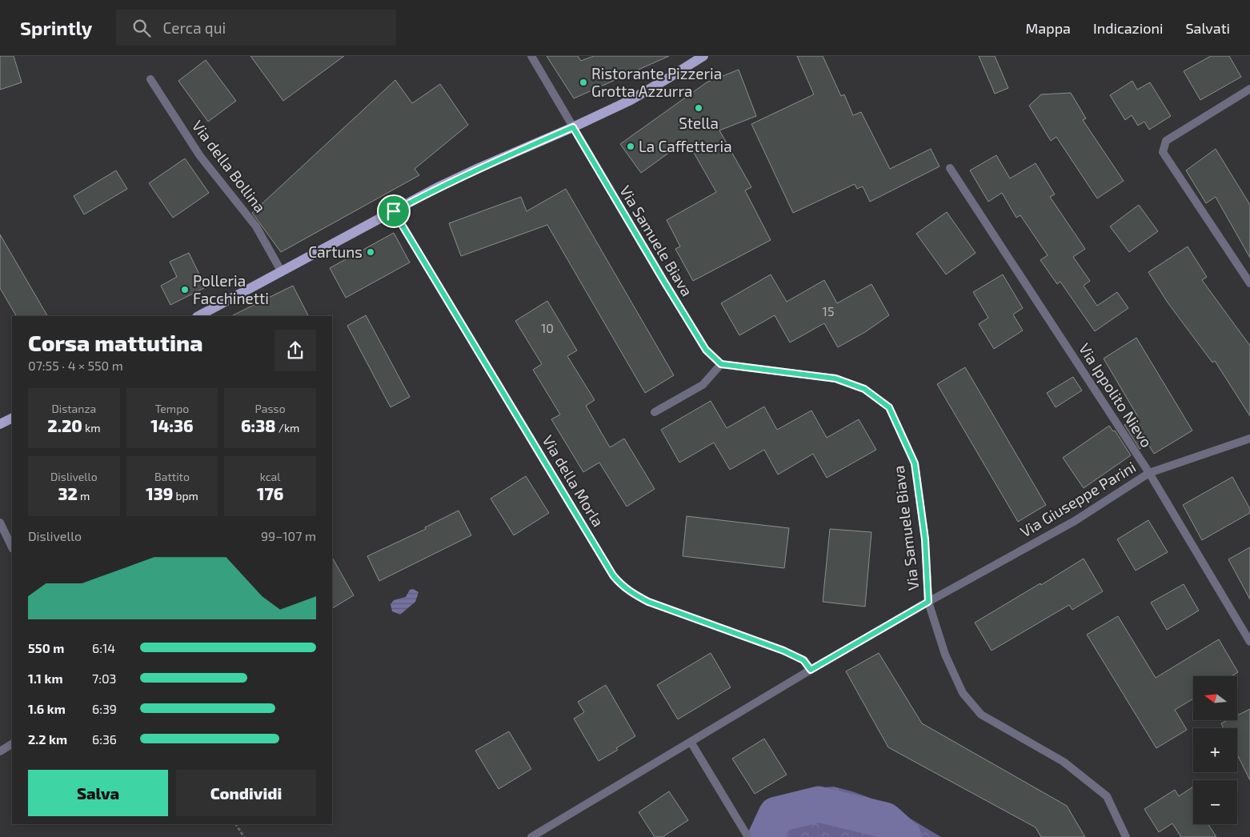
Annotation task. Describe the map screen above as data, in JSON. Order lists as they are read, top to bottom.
{
  "streets": {
    "street": [
      "Via della Bollina",
      "Via Samuele Biava",
      "Via Ippolito Nievo",
      "Via della Morla",
      "Via Giuseppe Parini"
    ]
  },
  "crossings": [
    ["Via Samuele Biava", "Via Giuseppe Parini"],
    ["Via Ippolito Nievo", "Via Giuseppe Parini"]
  ],
  "places": [
    "Ristorante Pizzeria Grotta Azzurra",
    "Stella",
    "La Caffetteria",
    "Cartuns",
    "Polleria Facchinetti"
  ],
  "house_numbers": ["15", "10"],
  "north": "left",
  "page": {
    "header": "Sprintly",
    "search": "Cerca qui",
    "nav": ["Mappa", "Indicazioni", "Salvati"],
    "heading": ["Corsa mattutina", "07:55 · 4 × 550 m"],
    "stats": [
      ["Distanza", "2.20 km"],
      ["Tempo", "14:36"],
      ["Passo", "6:38 /km"],
      ["Dislivello", "32 m"],
      ["Battito", "139 bpm"],
      ["kcal", "176"]
    ],
    "chart": ["Dislivello", "99–107 m"],
    "list": [
      {
        "name": "550 m",
        "note": "6:14"
      },
      {
        "name": "1.1 km",
        "note": "7:03"
      },
      {
        "name": "1.6 km",
        "note": "6:39"
      },
      {
        "name": "2.2 km",
        "note": "6:36"
      }
    ],
    "map_buttons": ["+", "−"],
    "buttons": ["Salva", "Condividi"]
  }
}
